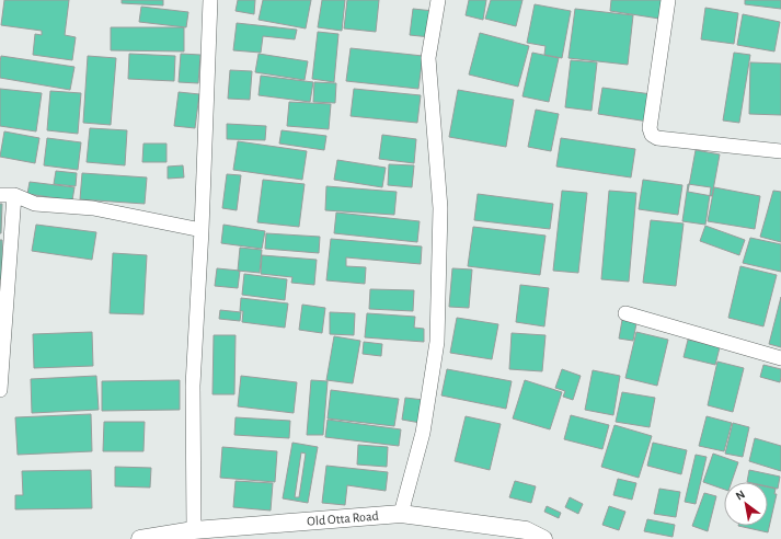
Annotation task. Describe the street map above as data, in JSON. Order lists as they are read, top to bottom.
{
  "streets": {
    "street": ["Old Otta Road"]
  },
  "north": "top left"
}
